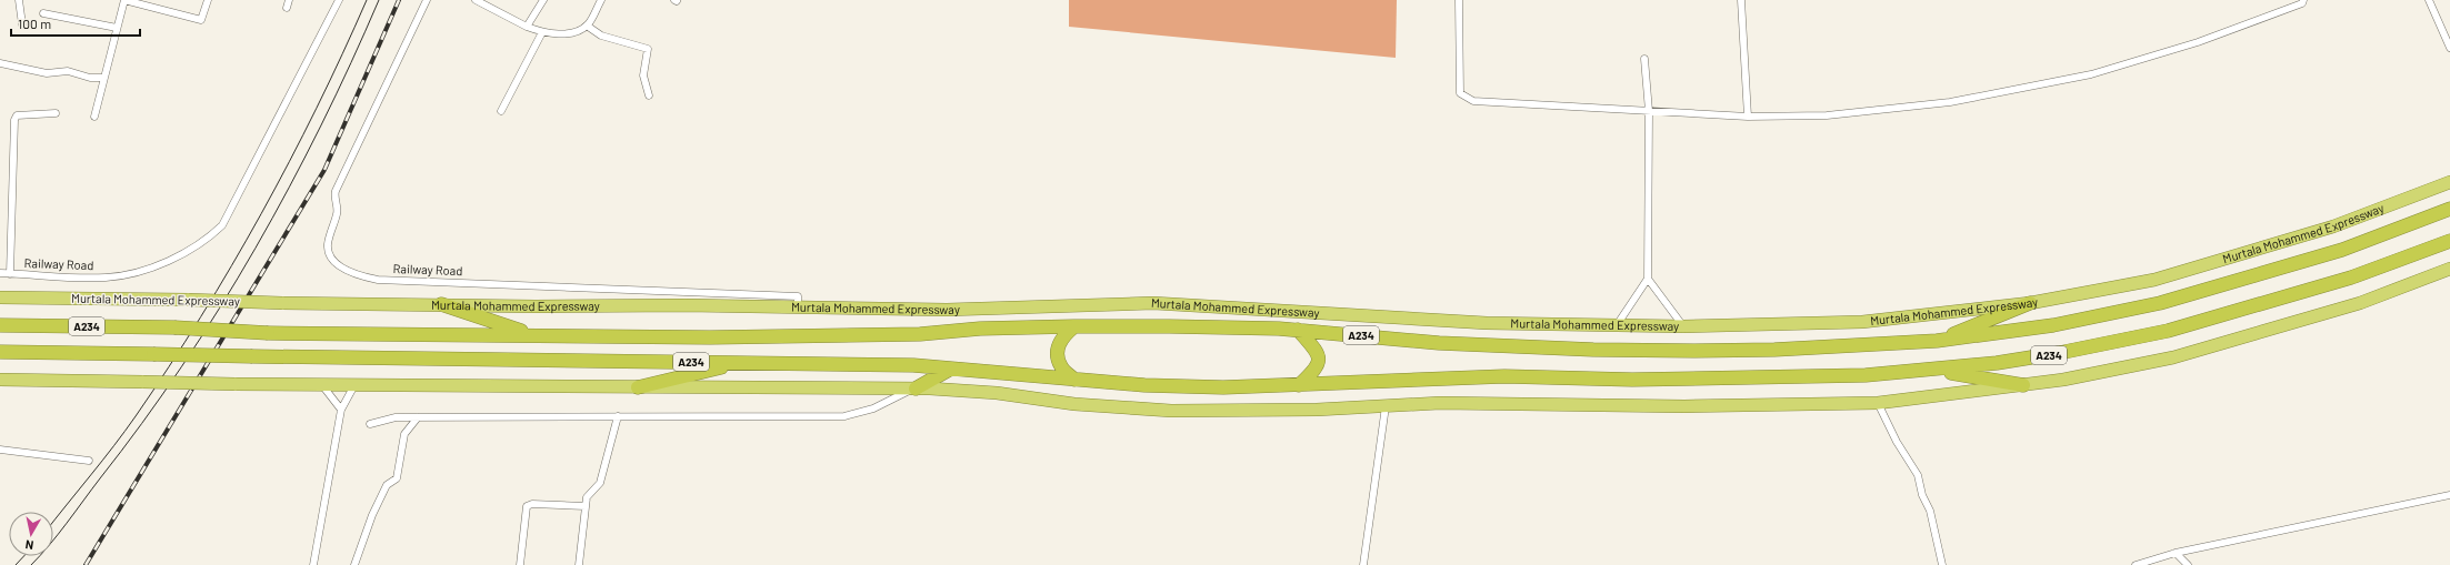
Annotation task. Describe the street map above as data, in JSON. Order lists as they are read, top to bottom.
{
  "streets": {
    "highway": ["Murtala Mohammed Expressway", "A234"],
    "street": ["Railway Road"]
  },
  "crossings": [
    ["Murtala Mohammed Expressway", "Railway Road"]
  ],
  "scale_bar": "100 m",
  "north": "bottom"
}
